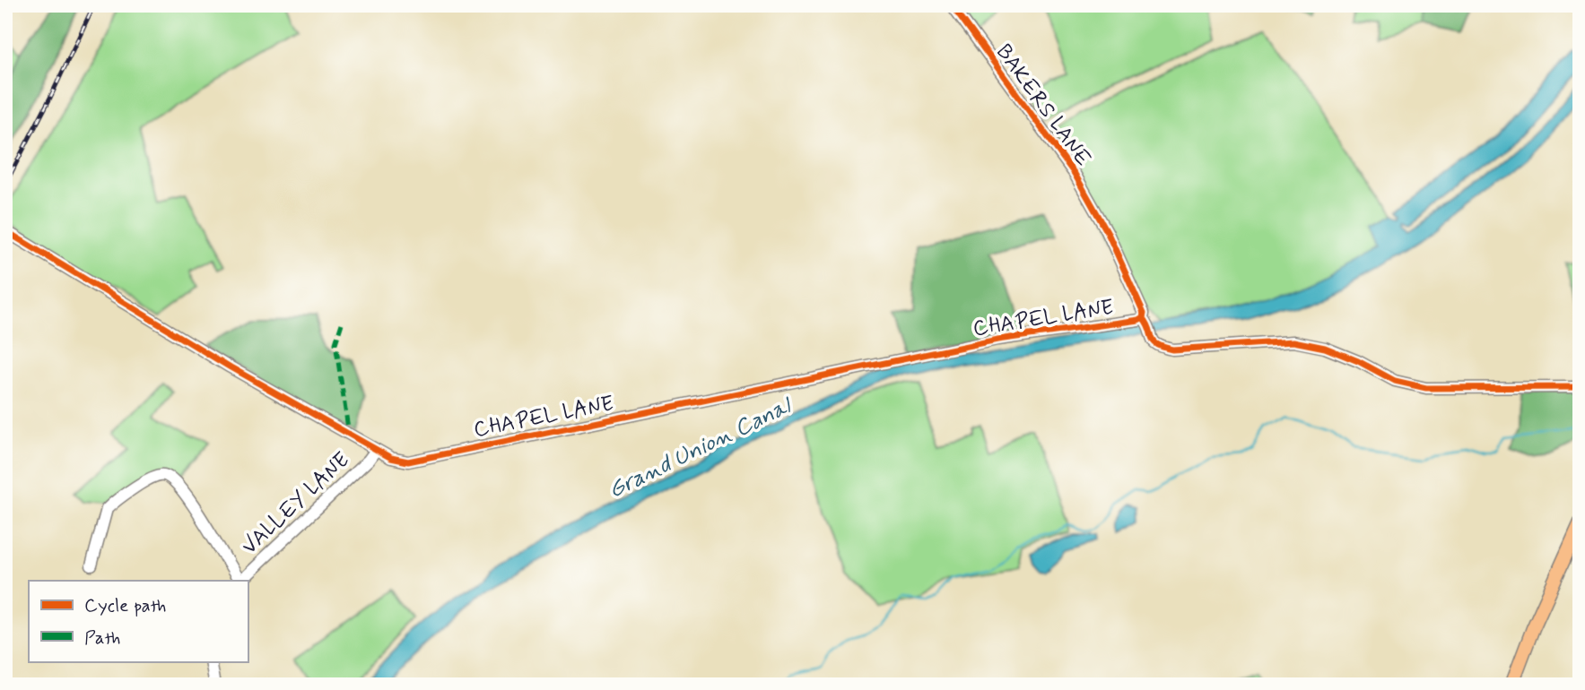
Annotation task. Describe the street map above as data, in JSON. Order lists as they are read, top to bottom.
{
  "streets": {
    "street": ["BAKERS LANE", "CHAPEL LANE", "VALLEY LANE"]
  },
  "crossings": [
    ["BAKERS LANE", "CHAPEL LANE"],
    ["CHAPEL LANE", "VALLEY LANE"]
  ],
  "water": ["Grand Union Canal"],
  "legend": ["Cycle path", "Path"]
}
